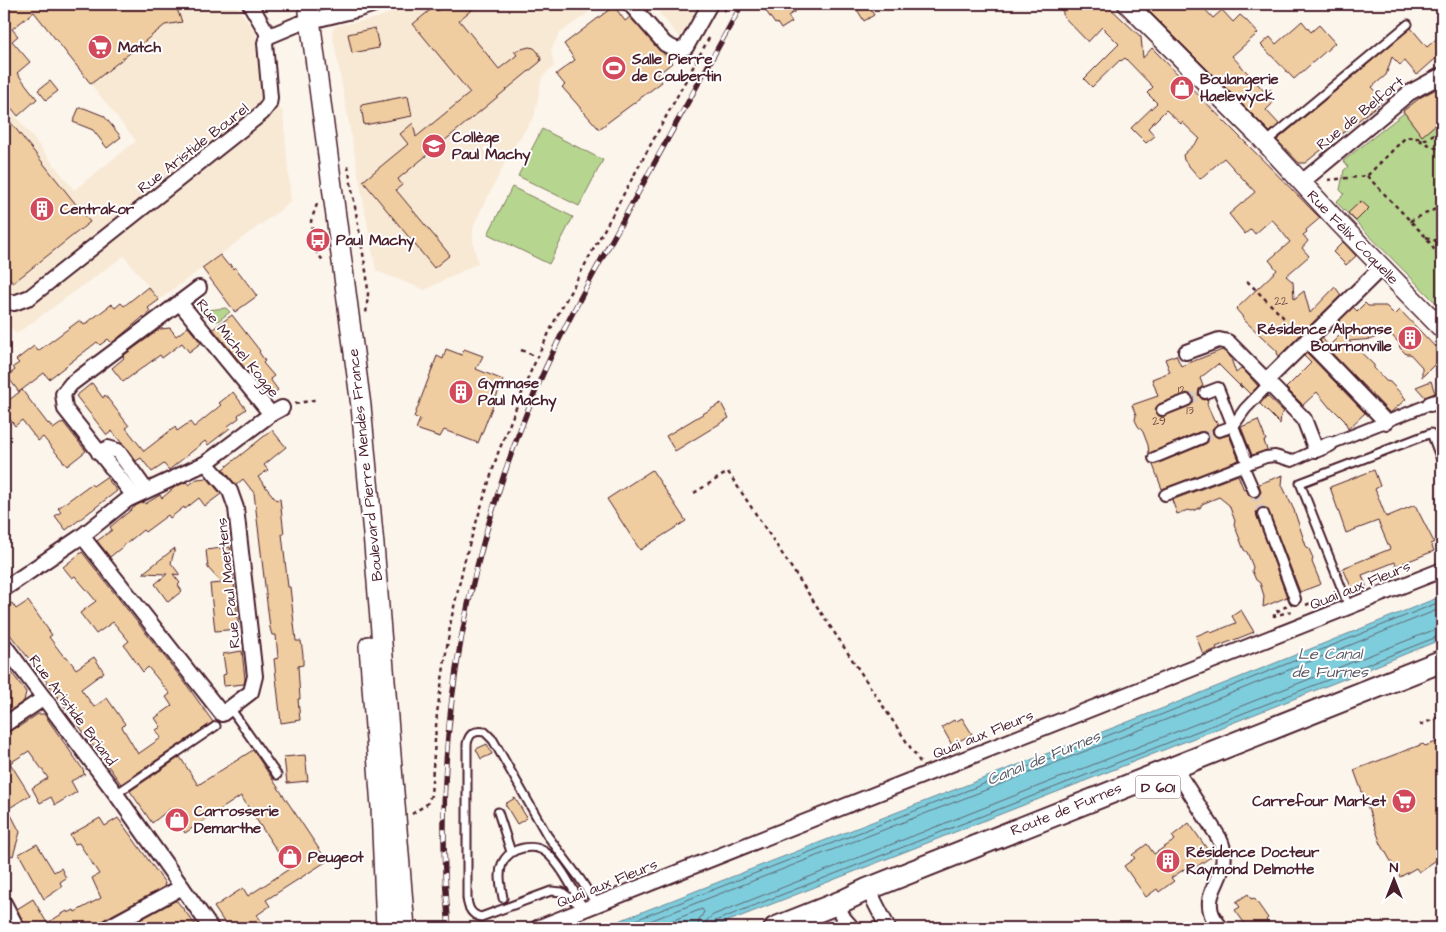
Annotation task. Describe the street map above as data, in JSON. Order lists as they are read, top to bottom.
{
  "streets": {
    "main road": ["Boulevard Pierre Mendès France", "D 601", "Route de Furnes"],
    "street": [
      "Rue de Belfort",
      "Rue Aristide Bourel",
      "Rue Félix Coquelle",
      "Rue Michel Kogge",
      "Rue Paul Maertens",
      "Quai aux Fleurs",
      "Rue Aristide Briand"
    ]
  },
  "crossings": [
    ["Rue de Belfort", "Rue Félix Coquelle"]
  ],
  "water": ["Le Canal de Furnes", "Canal de Furnes"],
  "places": {
    "supermarket": ["Match", "Carrefour Market"],
    "sports": ["Salle Pierre de Coubertin"],
    "shop": ["Boulangerie Haelewyck", "Carrosserie Demarthe", "Peugeot"],
    "school or university": ["Collège Paul Machy"],
    "building": [
      "Centrakor",
      "Résidence Alphonse Bournonville",
      "Gymnase Paul Machy",
      "Résidence Docteur Raymond Delmotte"
    ],
    "bus stop": ["Paul Machy"]
  },
  "house_numbers": [
    "22",
    "12",
    "13",
    "29"
  ],
  "north": "top"
}
